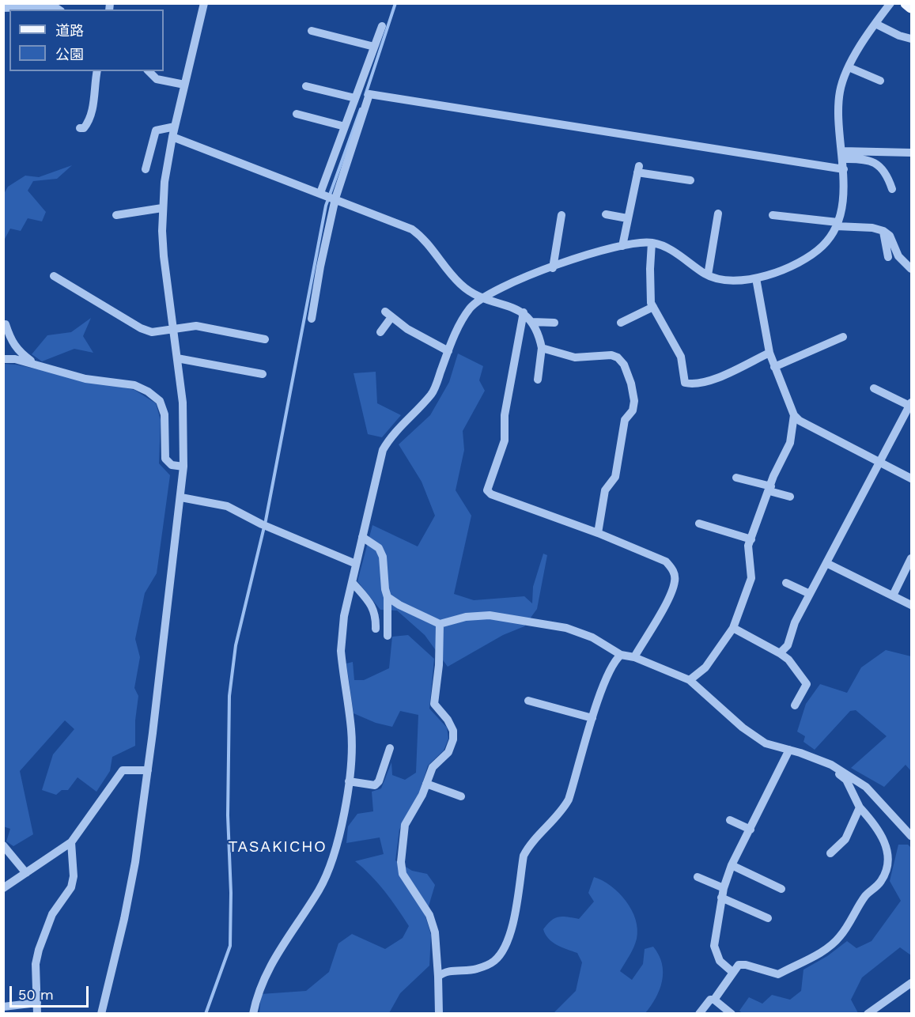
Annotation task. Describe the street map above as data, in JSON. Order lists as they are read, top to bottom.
{
  "districts": ["TASAKICHO"],
  "legend": ["道路", "公園"],
  "scale_bar": "50 m"
}
